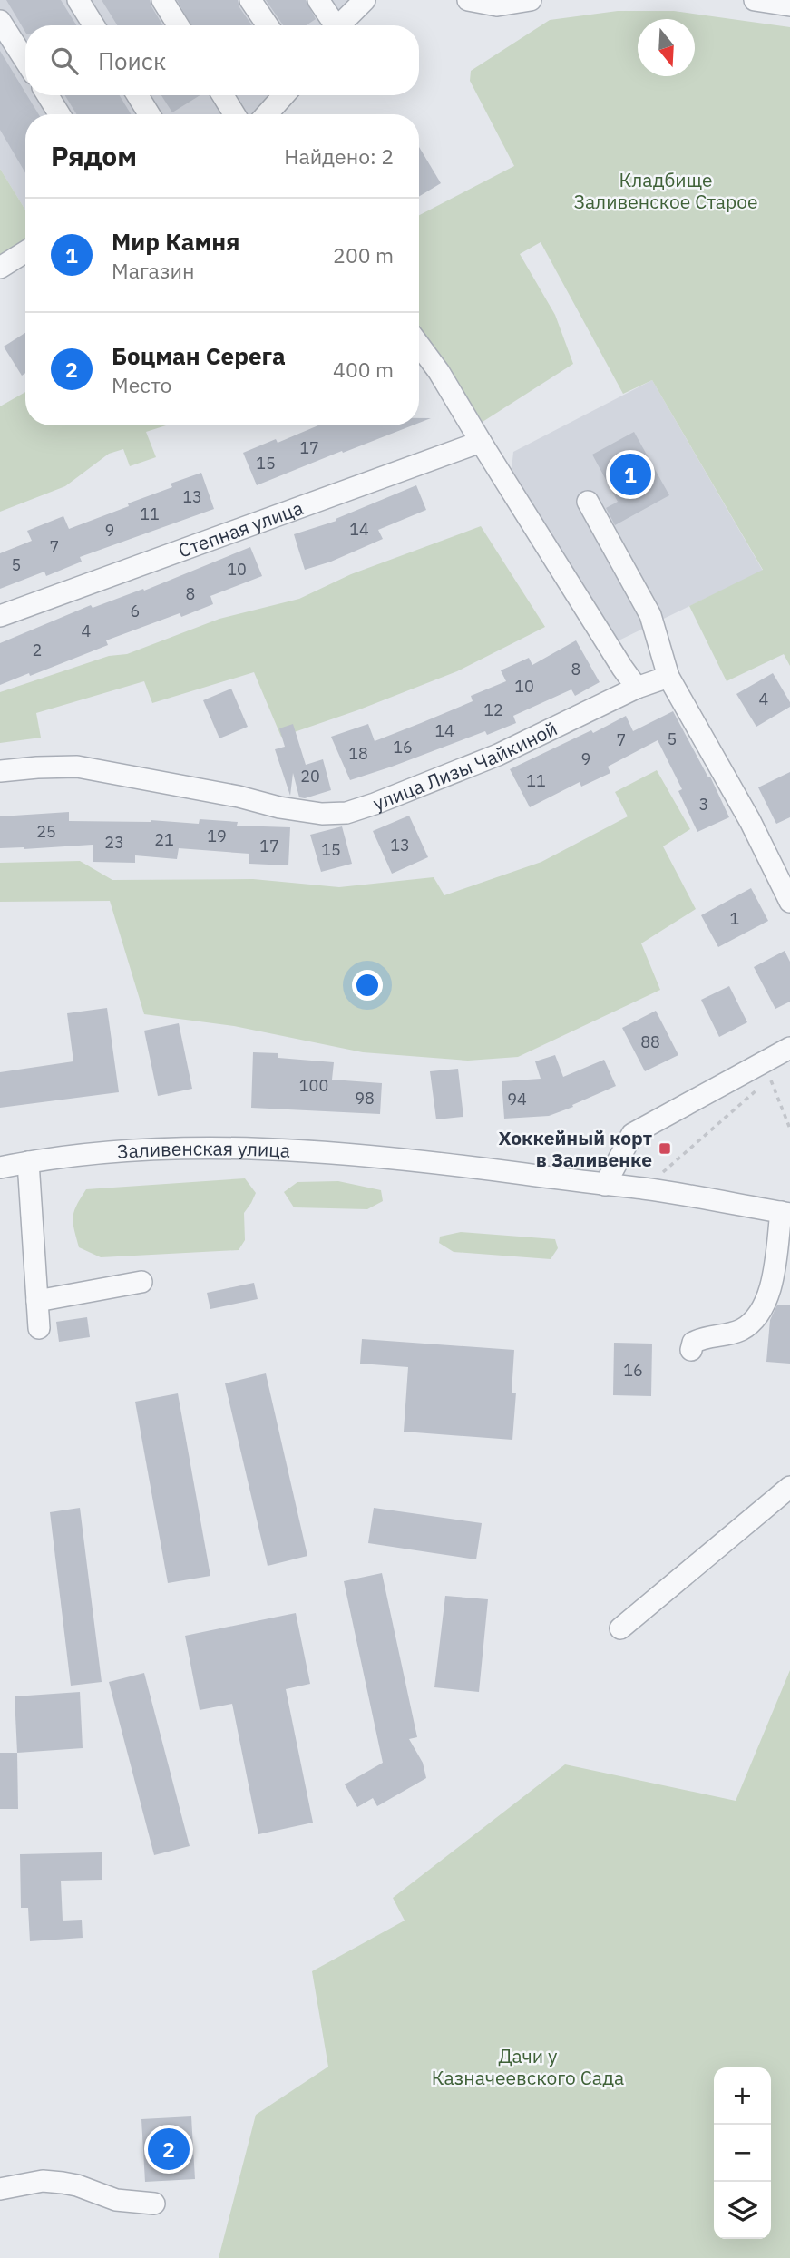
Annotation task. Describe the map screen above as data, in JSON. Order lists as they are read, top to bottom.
{
  "streets": {
    "street": ["Степная улица", "улица Лизы Чайкиной", "Заливенская улица"]
  },
  "parks": ["Кладбище Заливенское Старое", "Дачи у Казначеевского Сада"],
  "places": {
    "transit": ["Хоккейный корт в Заливенке"]
  },
  "house_numbers": [
    "17",
    "15",
    "13",
    "11",
    "14",
    "9",
    "7",
    "5",
    "10",
    "8",
    "6",
    "4",
    "2",
    "8",
    "10",
    "4",
    "12",
    "14",
    "5",
    "7",
    "16",
    "18",
    "9",
    "20",
    "11",
    "3",
    "25",
    "19",
    "21",
    "23",
    "13",
    "17",
    "15",
    "1",
    "88",
    "100",
    "98",
    "94",
    "16"
  ],
  "north": "bottom",
  "page": {
    "search": "Поиск",
    "heading": ["Рядом", "Найдено: 2"],
    "list": [
      {
        "mark": "1",
        "name": "Мир Камня",
        "note": "Магазин",
        "value": "200 m"
      },
      {
        "mark": "2",
        "name": "Боцман Серега",
        "note": "Место",
        "value": "400 m"
      }
    ],
    "pins": ["1", "2"],
    "map_buttons": ["+", "−"]
  }
}
